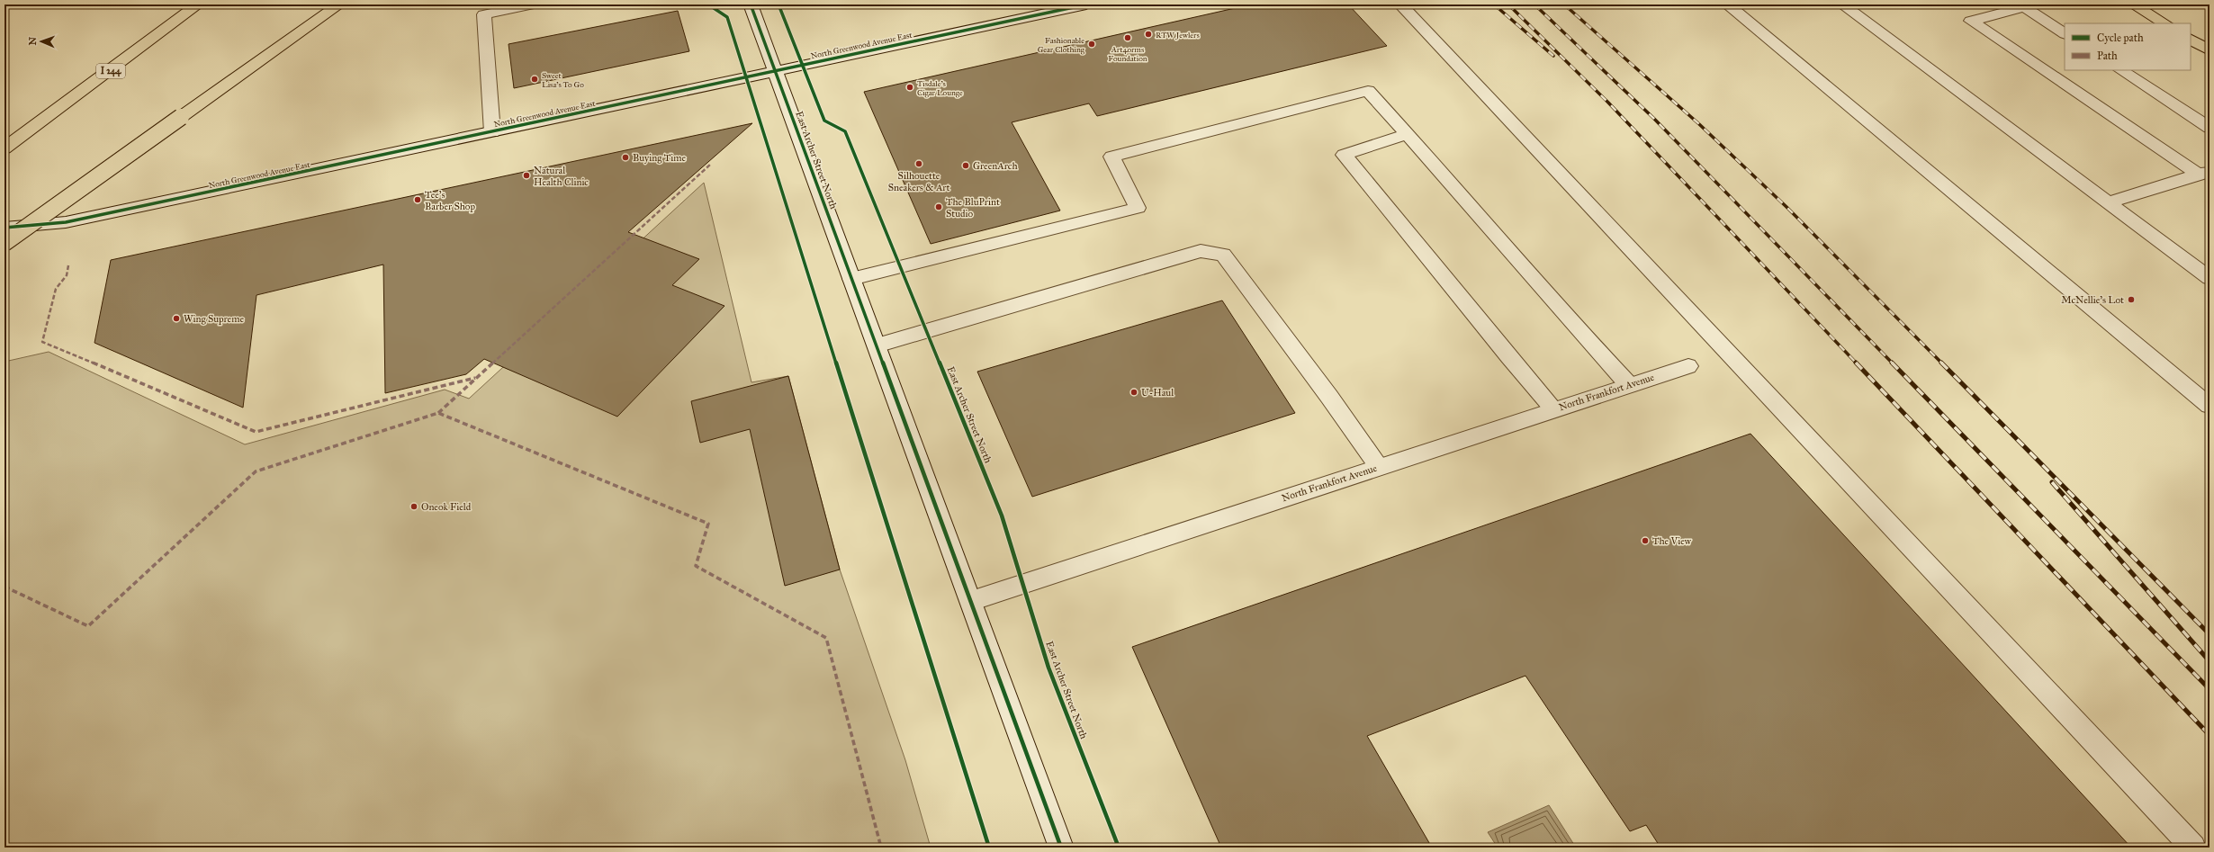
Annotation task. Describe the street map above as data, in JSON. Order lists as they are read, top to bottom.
{
  "streets": {
    "main road": ["I 244"],
    "street": ["North Greenwood Avenue East", "East Archer Street North", "North Frankfort Avenue"]
  },
  "crossings": [
    ["North Greenwood Avenue East", "East Archer Street North"],
    ["East Archer Street North", "North Frankfort Avenue"]
  ],
  "places": [
    "RTW Jewlers",
    "Art4orms Foundation",
    "Fashionable Gear Clothing",
    "Sweet Lisa's To Go",
    "Tisdale's Cigar Lounge",
    "Buying Time",
    "Silhouette Sneakers & Art",
    "GreenArch",
    "Natural Health Clinic",
    "Tee's Barber Shop",
    "The BluPrint Studio",
    "McNellie's Lot",
    "Wing Supreme",
    "U-Haul",
    "Oneok Field",
    "The View"
  ],
  "legend": ["Cycle path", "Path"],
  "north": "left"
}
